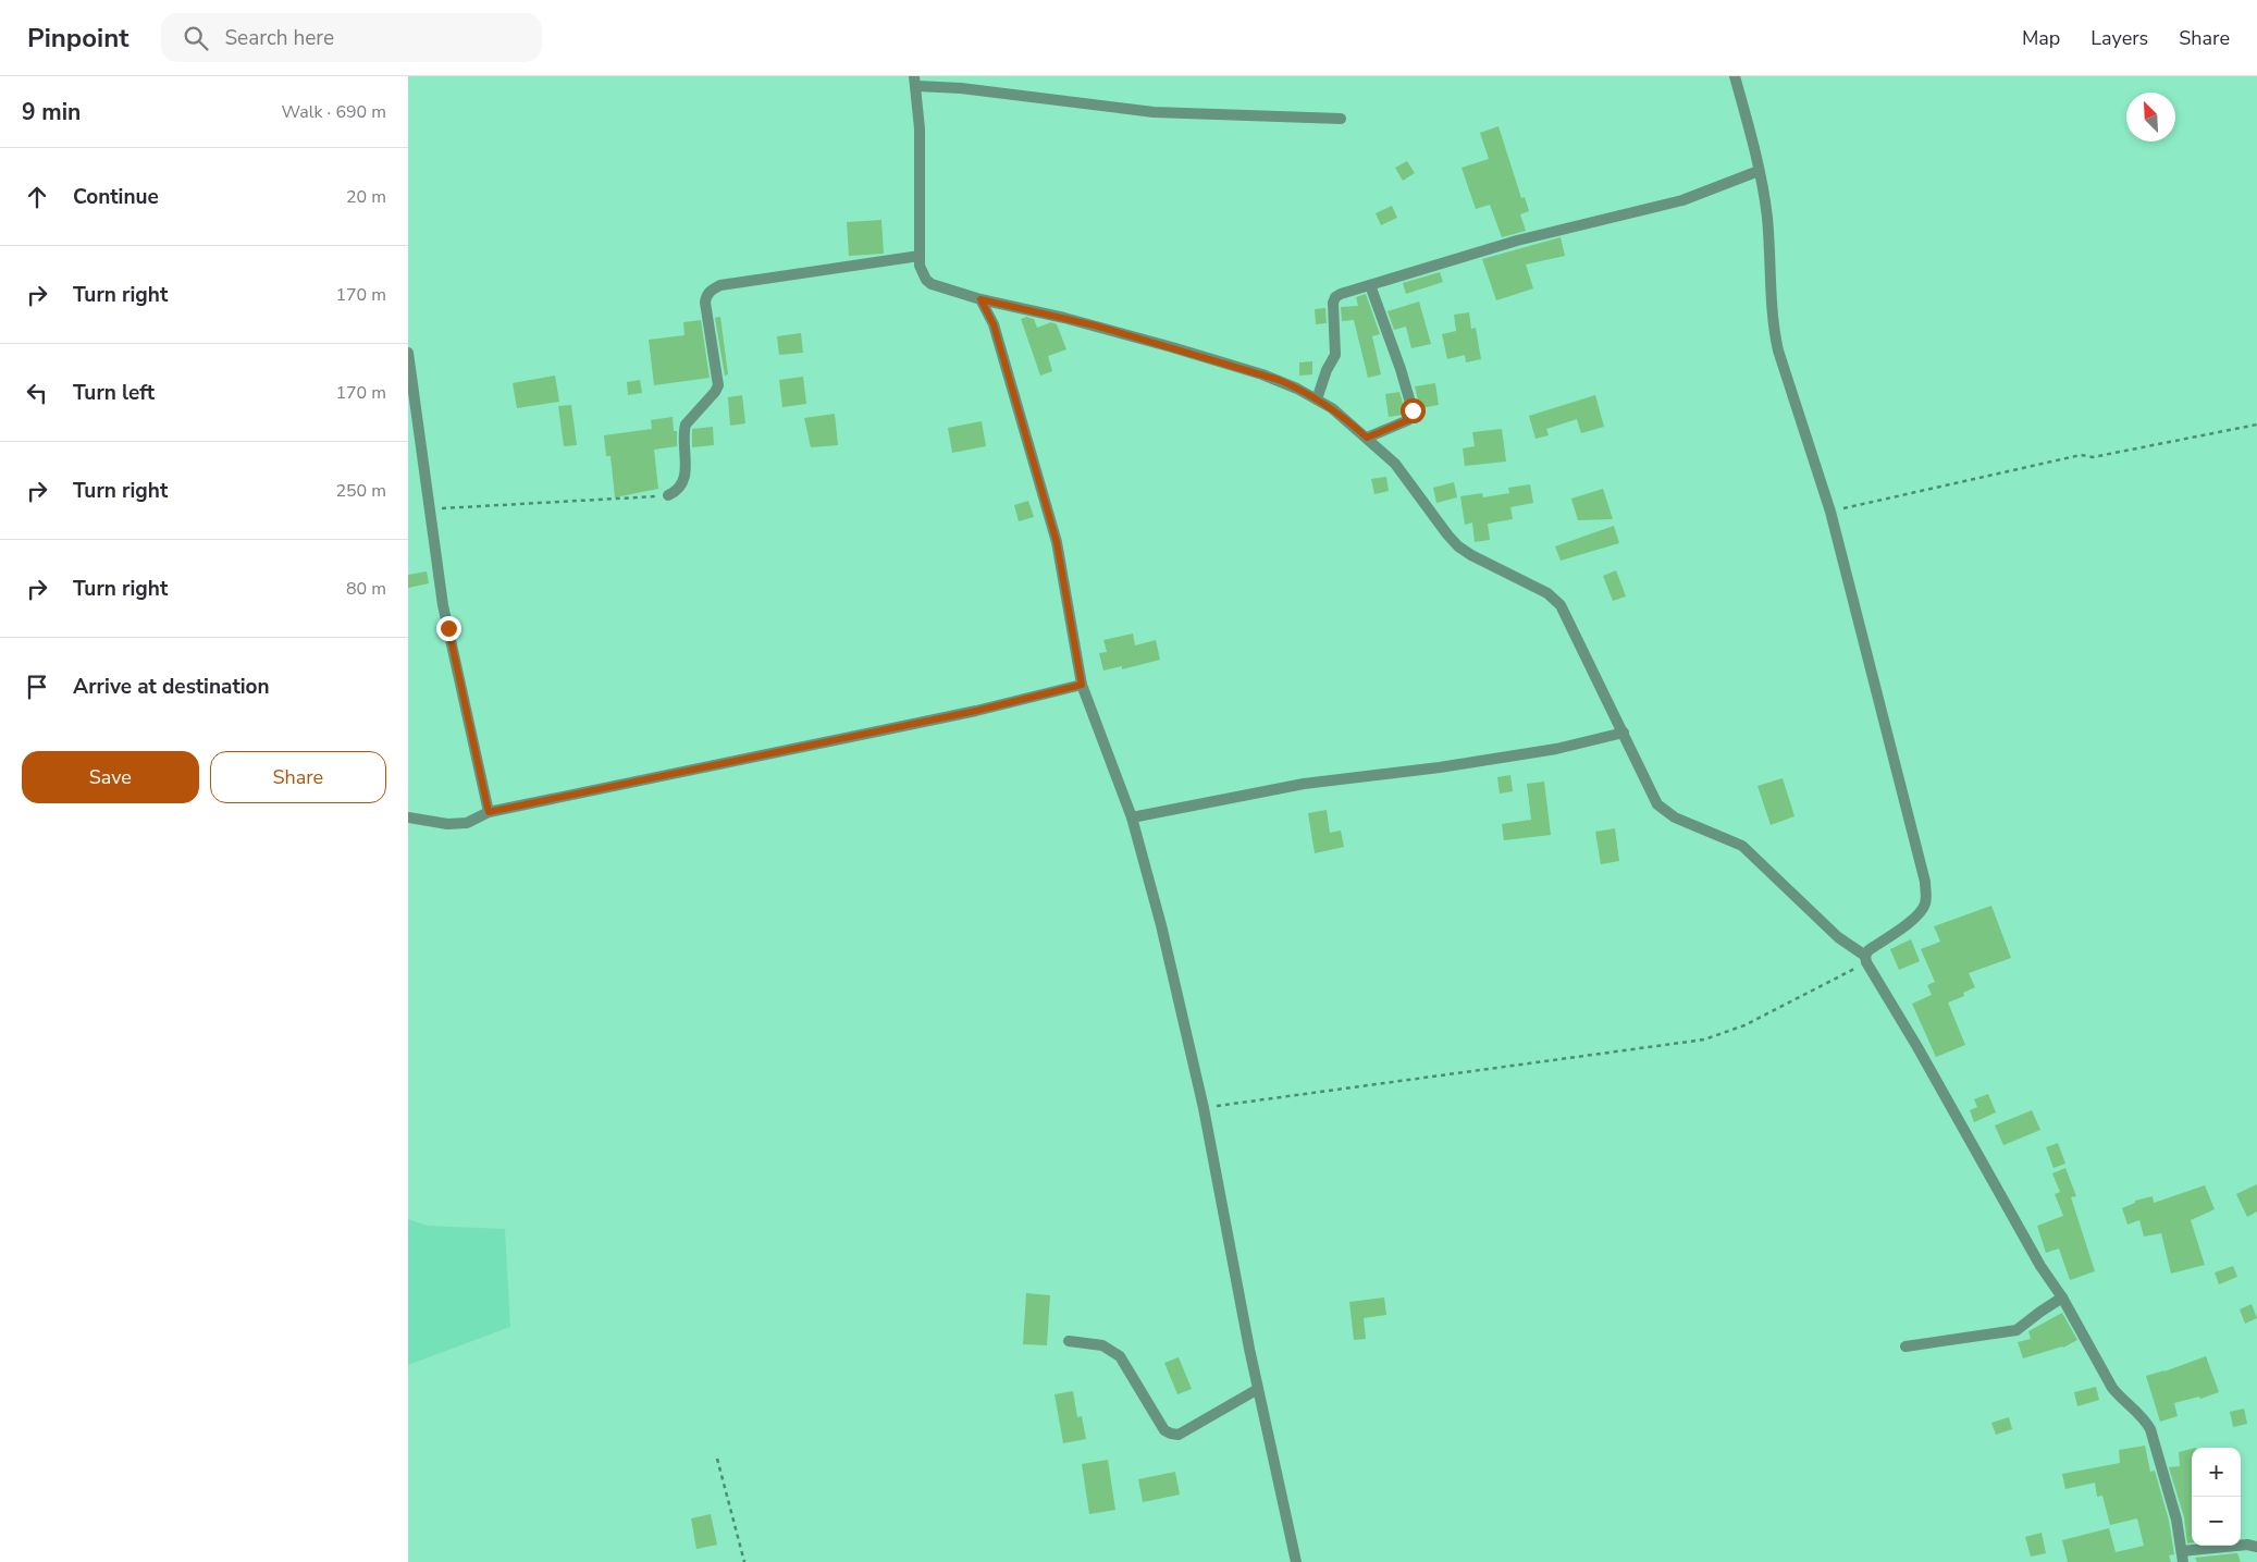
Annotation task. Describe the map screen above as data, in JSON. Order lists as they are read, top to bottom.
{
  "north": "top left",
  "page": {
    "header": "Pinpoint",
    "search": "Search here",
    "nav": ["Map", "Layers", "Share"],
    "heading": ["9 min", "Walk · 690 m"],
    "list": [
      ["Continue", "20 m"],
      ["Turn right", "170 m"],
      ["Turn left", "170 m"],
      ["Turn right", "250 m"],
      ["Turn right", "80 m"],
      "Arrive at destination"
    ],
    "buttons": ["Save", "Share"],
    "map_buttons": ["+", "−"]
  }
}
